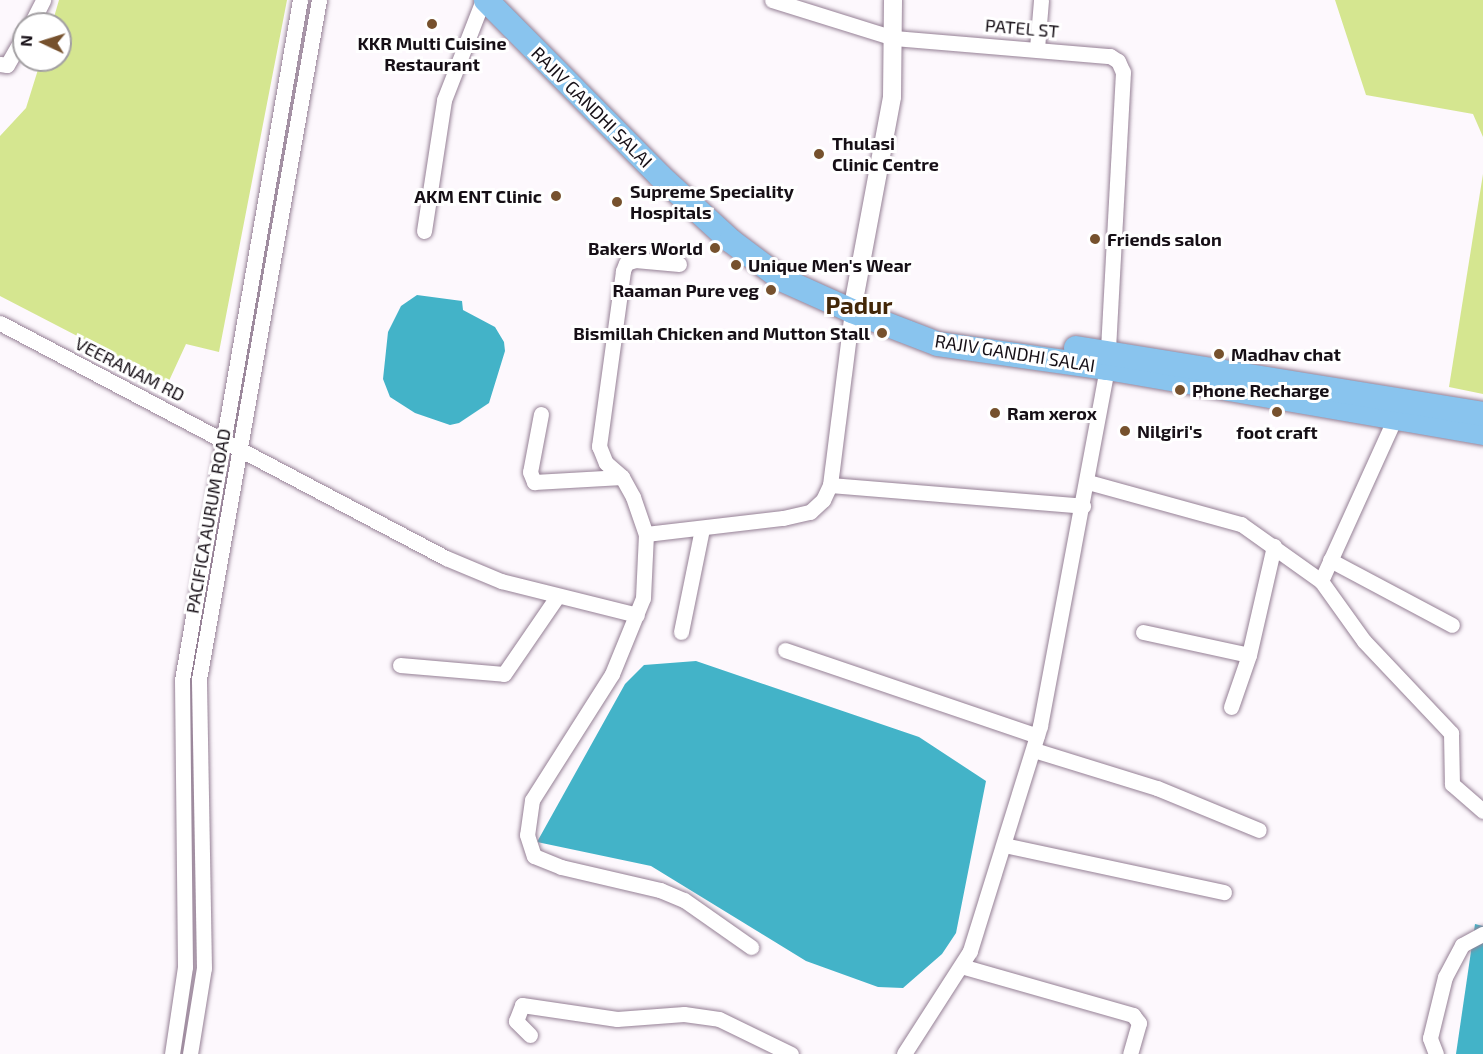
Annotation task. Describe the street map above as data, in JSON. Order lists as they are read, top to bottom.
{
  "streets": {
    "main road": ["RAJIV GANDHI SALAI"],
    "street": ["PATEL ST", "VEERANAM RD", "PACIFICA AURUM ROAD"]
  },
  "crossings": [
    ["PATEL ST", "RAJIV GANDHI SALAI"],
    ["VEERANAM RD", "PACIFICA AURUM ROAD"]
  ],
  "districts": ["Padur"],
  "places": [
    "KKR Multi Cuisine Restaurant",
    "Thulasi Clinic Centre",
    "AKM ENT Clinic",
    "Supreme Speciality Hospitals",
    "Friends salon",
    "Bakers World",
    "Unique Men's Wear",
    "Raaman Pure veg",
    "Bismillah Chicken and Mutton Stall",
    "Madhav chat",
    "Phone Recharge",
    "foot craft",
    "Ram xerox",
    "Nilgiri's"
  ],
  "north": "left"
}
